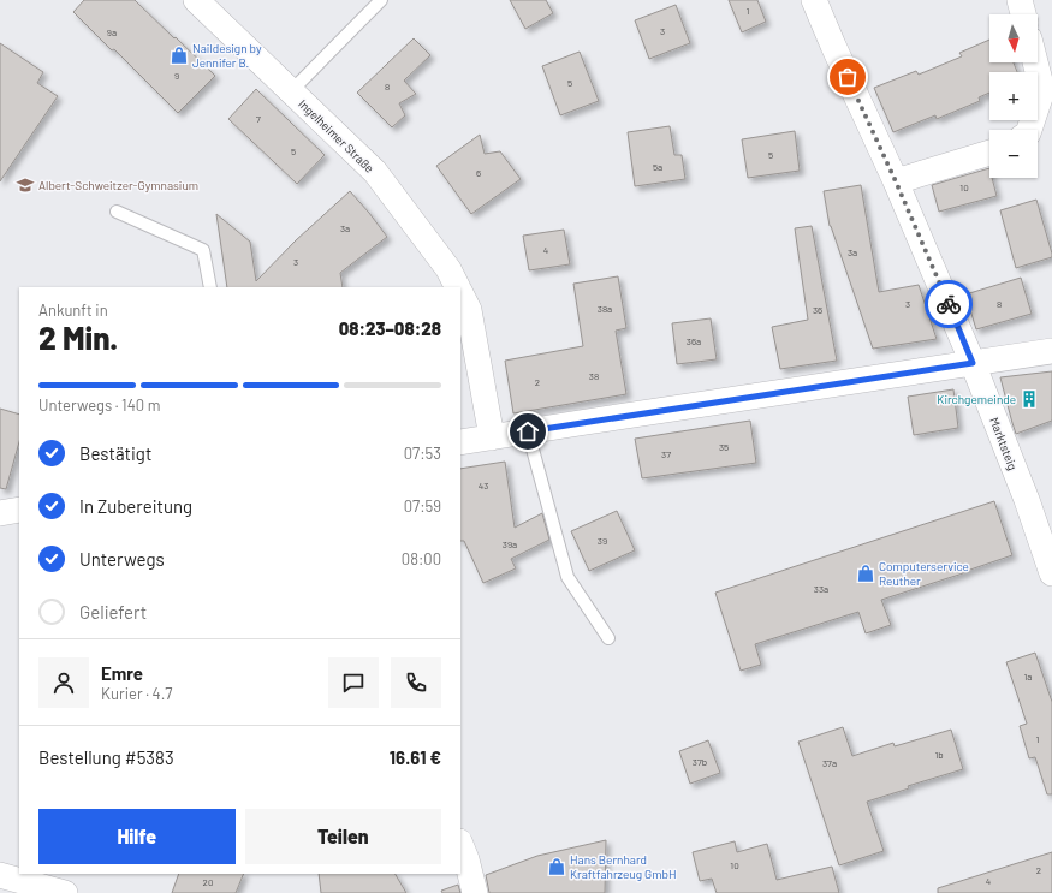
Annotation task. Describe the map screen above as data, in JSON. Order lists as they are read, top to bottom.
{
  "streets": {
    "street": ["Ingelheimer Straße", "Marktsteig"]
  },
  "places": {
    "shop": ["Naildesign by Jennifer B.", "Computerservice Reuther", "Hans Bernhard Kraftfahrzeug GmbH"],
    "school or university": ["Albert-Schweitzer-Gymnasium"],
    "building": ["Kirchgemeinde"]
  },
  "house_numbers": [
    "1",
    "3",
    "9a",
    "9",
    "5",
    "8",
    "7",
    "5",
    "5",
    "5a",
    "6",
    "10",
    "3a",
    "4",
    "3a",
    "3",
    "3",
    "8",
    "38a",
    "36",
    "36a",
    "38",
    "2",
    "35",
    "37",
    "43",
    "39",
    "39a",
    "33a",
    "1a",
    "1",
    "1b",
    "37b",
    "37a",
    "10",
    "2",
    "4",
    "20"
  ],
  "north": "bottom",
  "page": {
    "map_buttons": ["+", "−"],
    "heading": ["2 Min.", "Ankunft in", "08:23–08:28"],
    "panel": [
      "Emre",
      "Kurier · 4.7",
      "Bestellung #5383",
      "16.61 €"
    ],
    "bar": "Unterwegs · 140 m",
    "list": [
      ["Bestätigt", "07:53"],
      ["In Zubereitung", "07:59"],
      ["Unterwegs", "08:00"],
      "Geliefert"
    ],
    "buttons": ["Hilfe", "Teilen"]
  }
}
